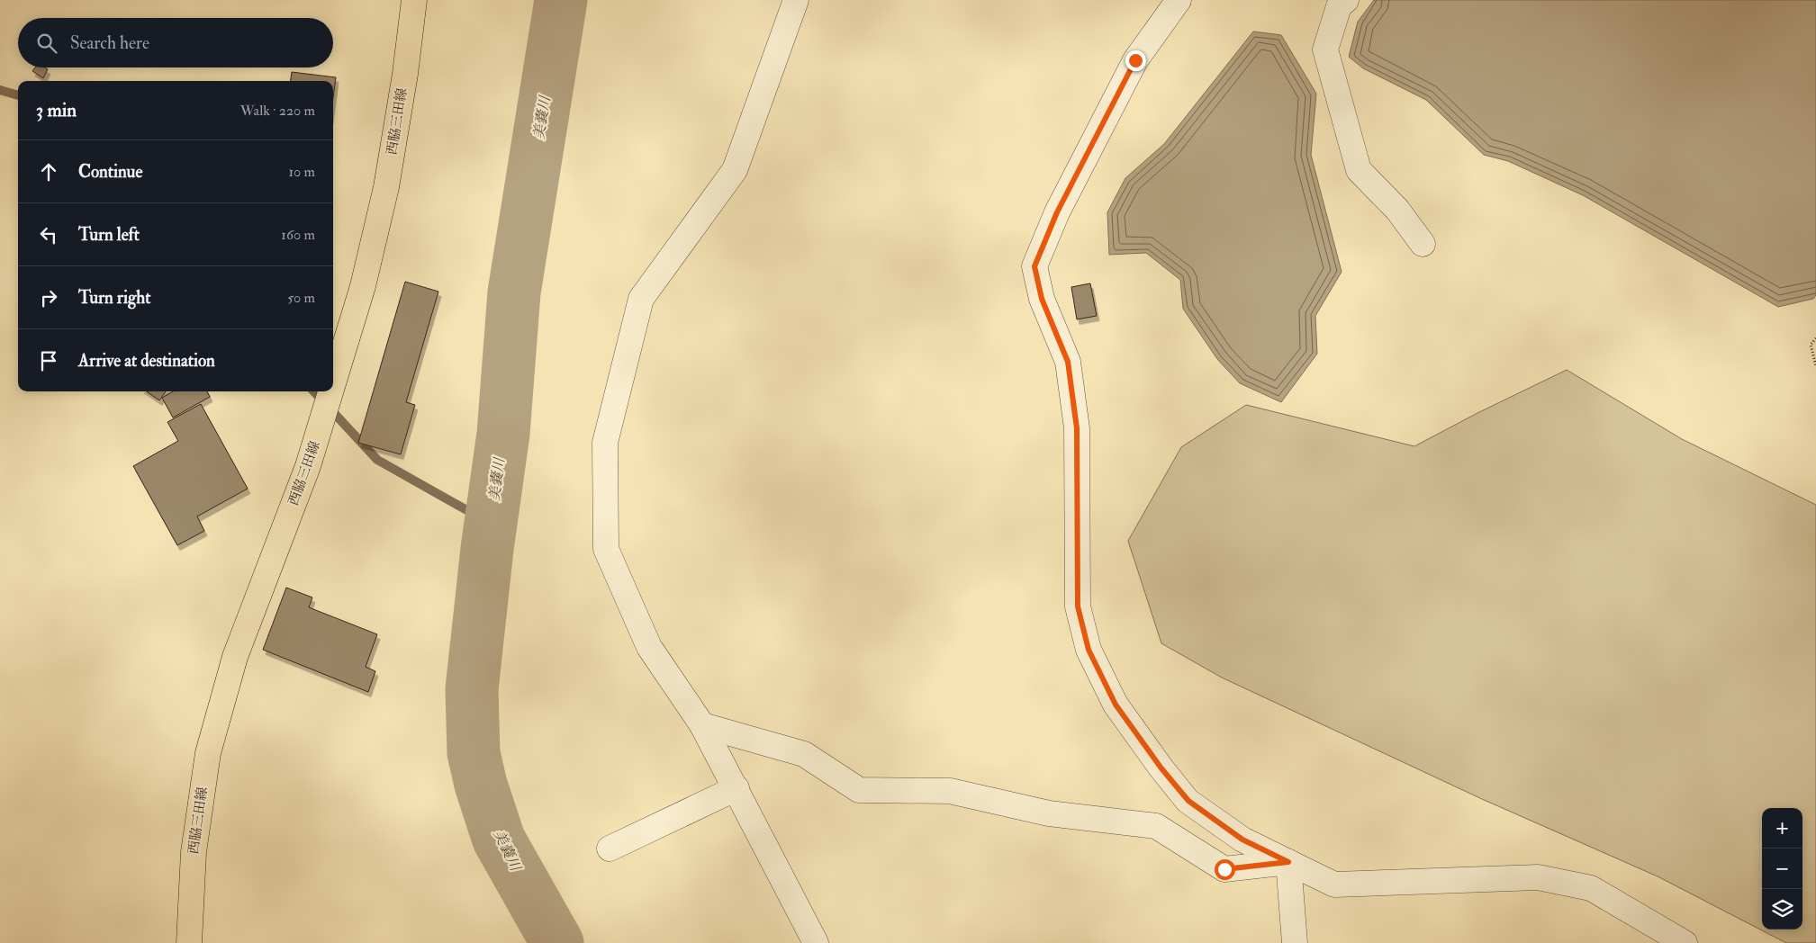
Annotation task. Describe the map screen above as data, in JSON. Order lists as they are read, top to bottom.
{
  "streets": {
    "main road": ["西脇三田線"]
  },
  "water": ["美嚢川"],
  "page": {
    "search": "Search here",
    "heading": ["3 min", "Walk · 220 m"],
    "list": [
      ["Continue", "10 m"],
      ["Turn left", "160 m"],
      ["Turn right", "50 m"],
      "Arrive at destination"
    ],
    "map_buttons": ["+", "−"]
  }
}
